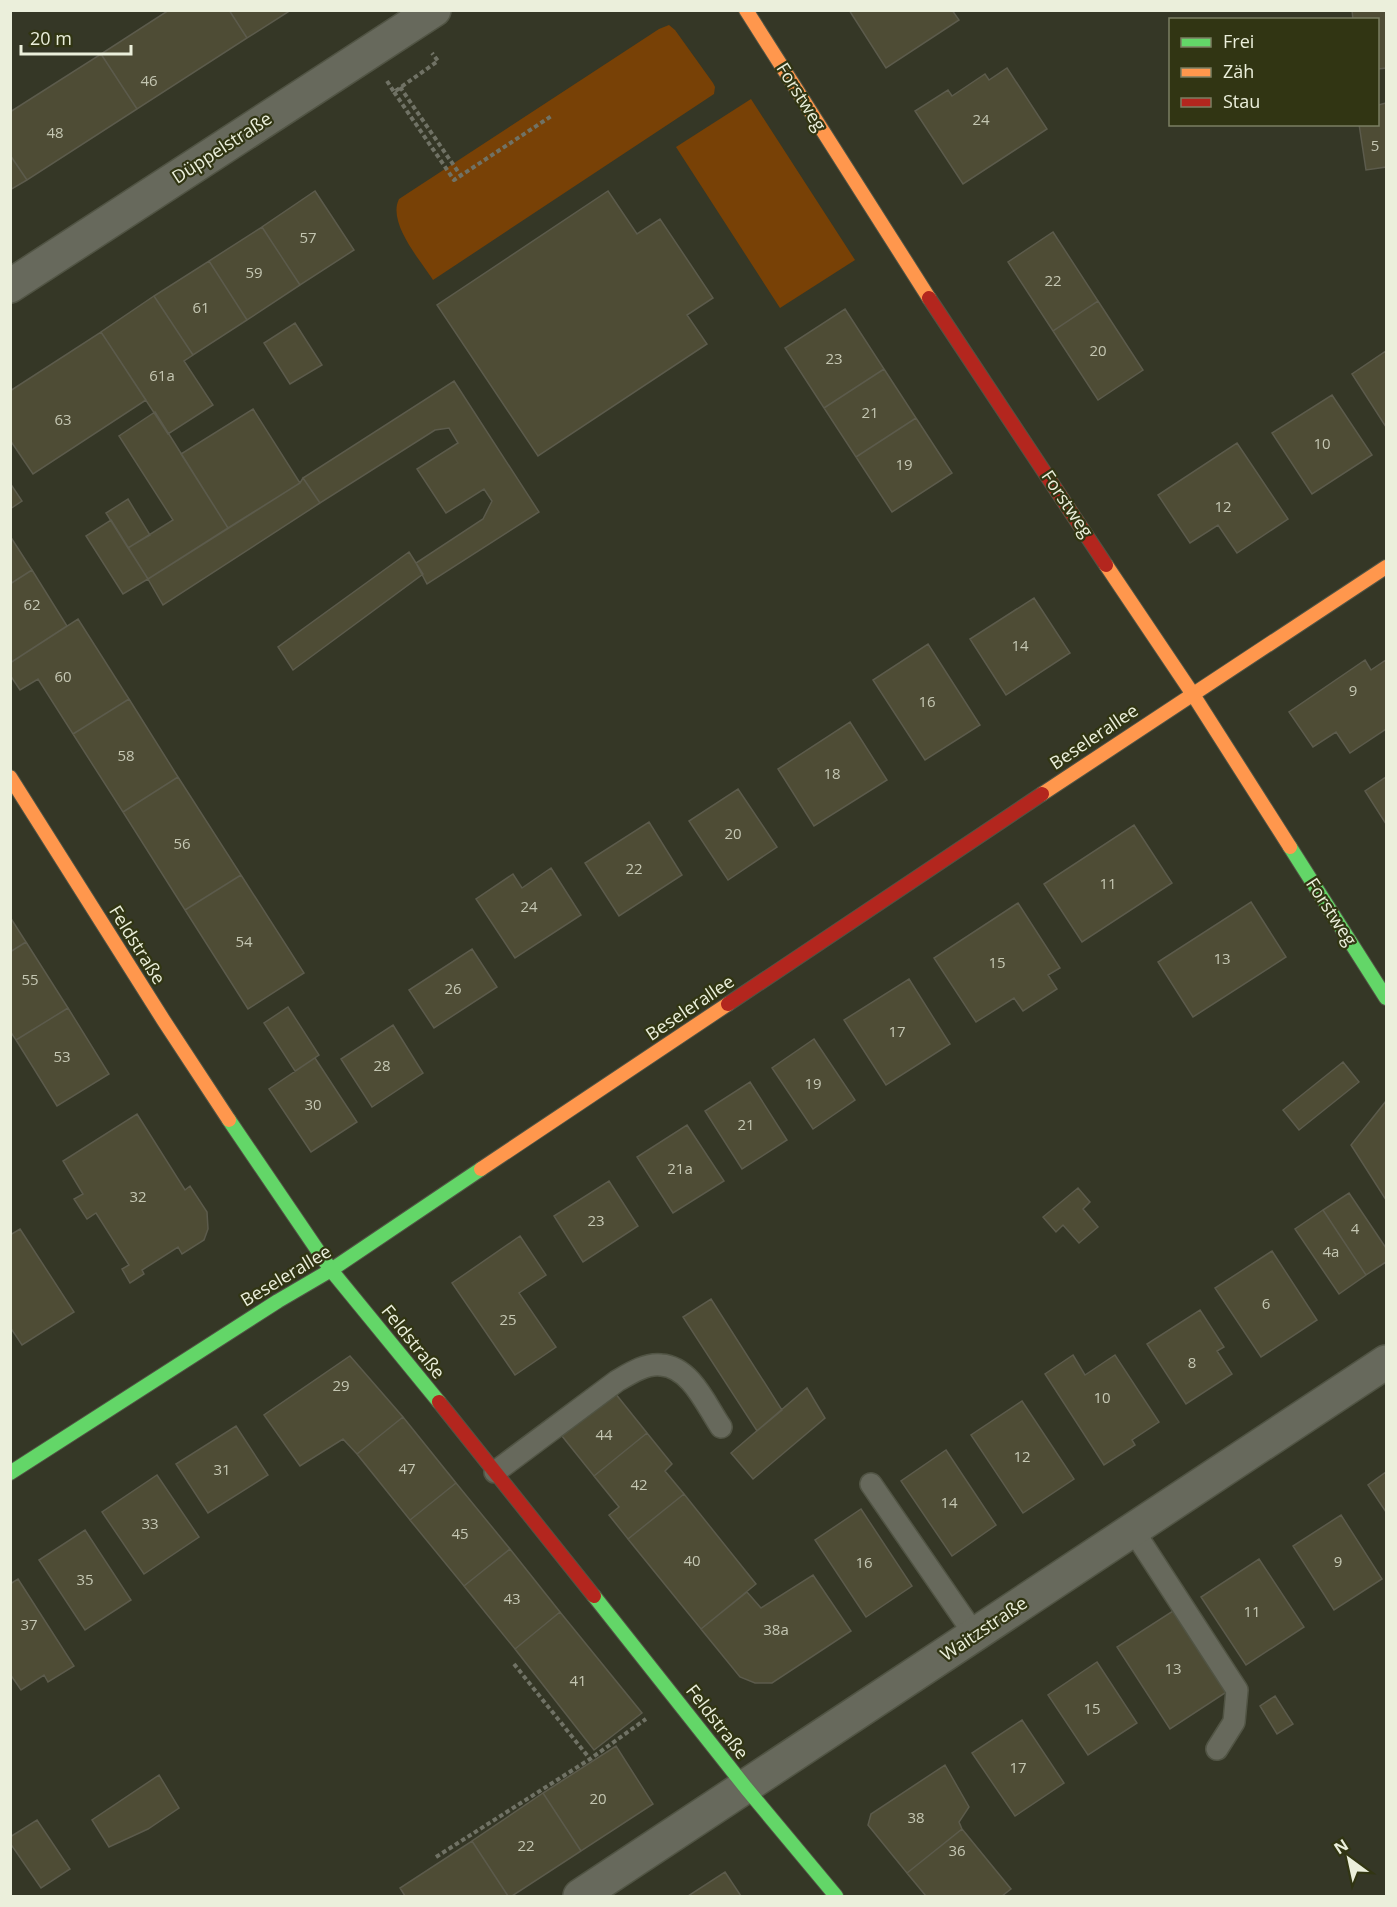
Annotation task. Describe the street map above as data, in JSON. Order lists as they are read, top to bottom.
{
  "streets": {
    "street": [
      "Forstweg",
      "Düppelstraße",
      "Beselerallee",
      "Feldstraße",
      "Waitzstraße"
    ]
  },
  "crossings": [
    ["Forstweg", "Beselerallee"],
    ["Beselerallee", "Feldstraße"],
    ["Feldstraße", "Waitzstraße"]
  ],
  "house_numbers": [
    "46",
    "24",
    "48",
    "5",
    "57",
    "59",
    "22",
    "61",
    "20",
    "23",
    "61a",
    "21",
    "63",
    "10",
    "19",
    "12",
    "62",
    "14",
    "60",
    "9",
    "16",
    "58",
    "18",
    "20",
    "56",
    "22",
    "11",
    "24",
    "54",
    "13",
    "15",
    "55",
    "26",
    "17",
    "53",
    "28",
    "19",
    "30",
    "21",
    "21a",
    "32",
    "23",
    "4",
    "4a",
    "6",
    "25",
    "8",
    "29",
    "10",
    "44",
    "12",
    "47",
    "31",
    "42",
    "14",
    "33",
    "45",
    "40",
    "9",
    "16",
    "35",
    "43",
    "11",
    "37",
    "38a",
    "13",
    "41",
    "15",
    "17",
    "20",
    "38",
    "22",
    "36"
  ],
  "legend": ["Frei", "Zäh", "Stau"],
  "scale_bar": "20 m",
  "north": "top left"
}
